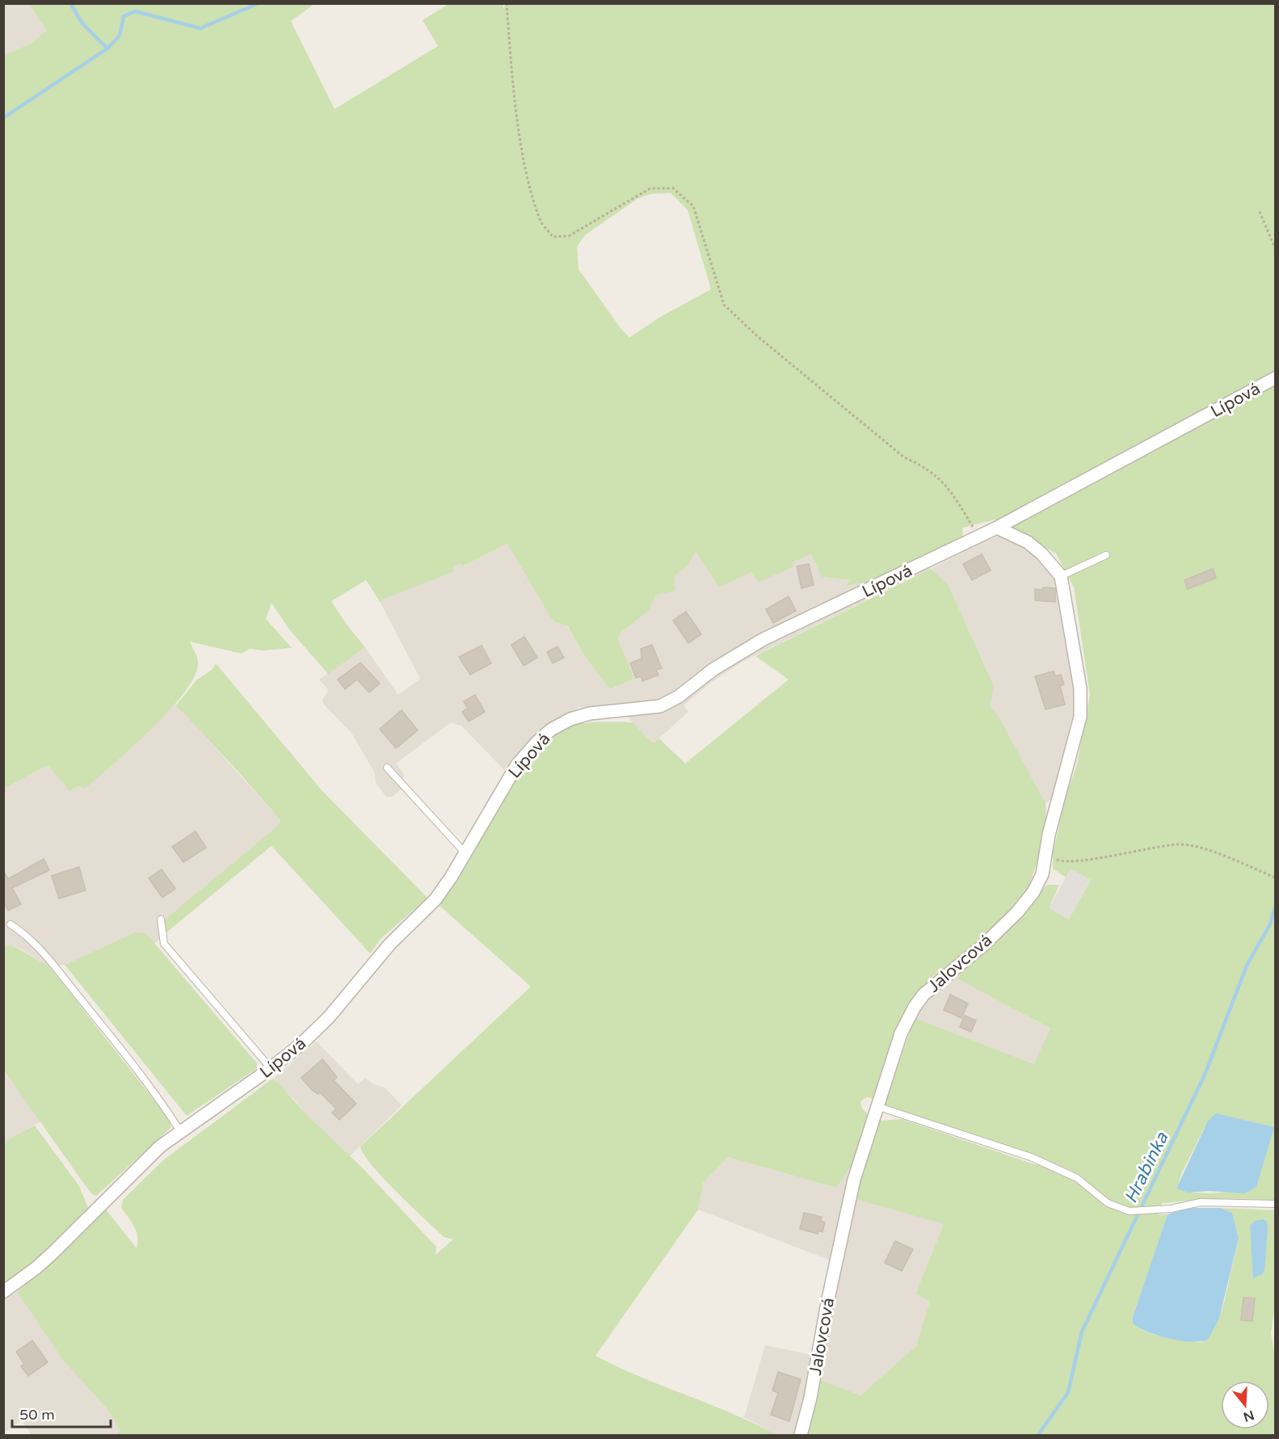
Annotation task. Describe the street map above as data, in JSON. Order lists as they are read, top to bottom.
{
  "streets": {
    "street": ["Lípová", "Jalovcová"]
  },
  "crossings": [
    ["Lípová", "Jalovcová"]
  ],
  "water": ["Hrabinka"],
  "scale_bar": "50 m",
  "north": "bottom"
}
